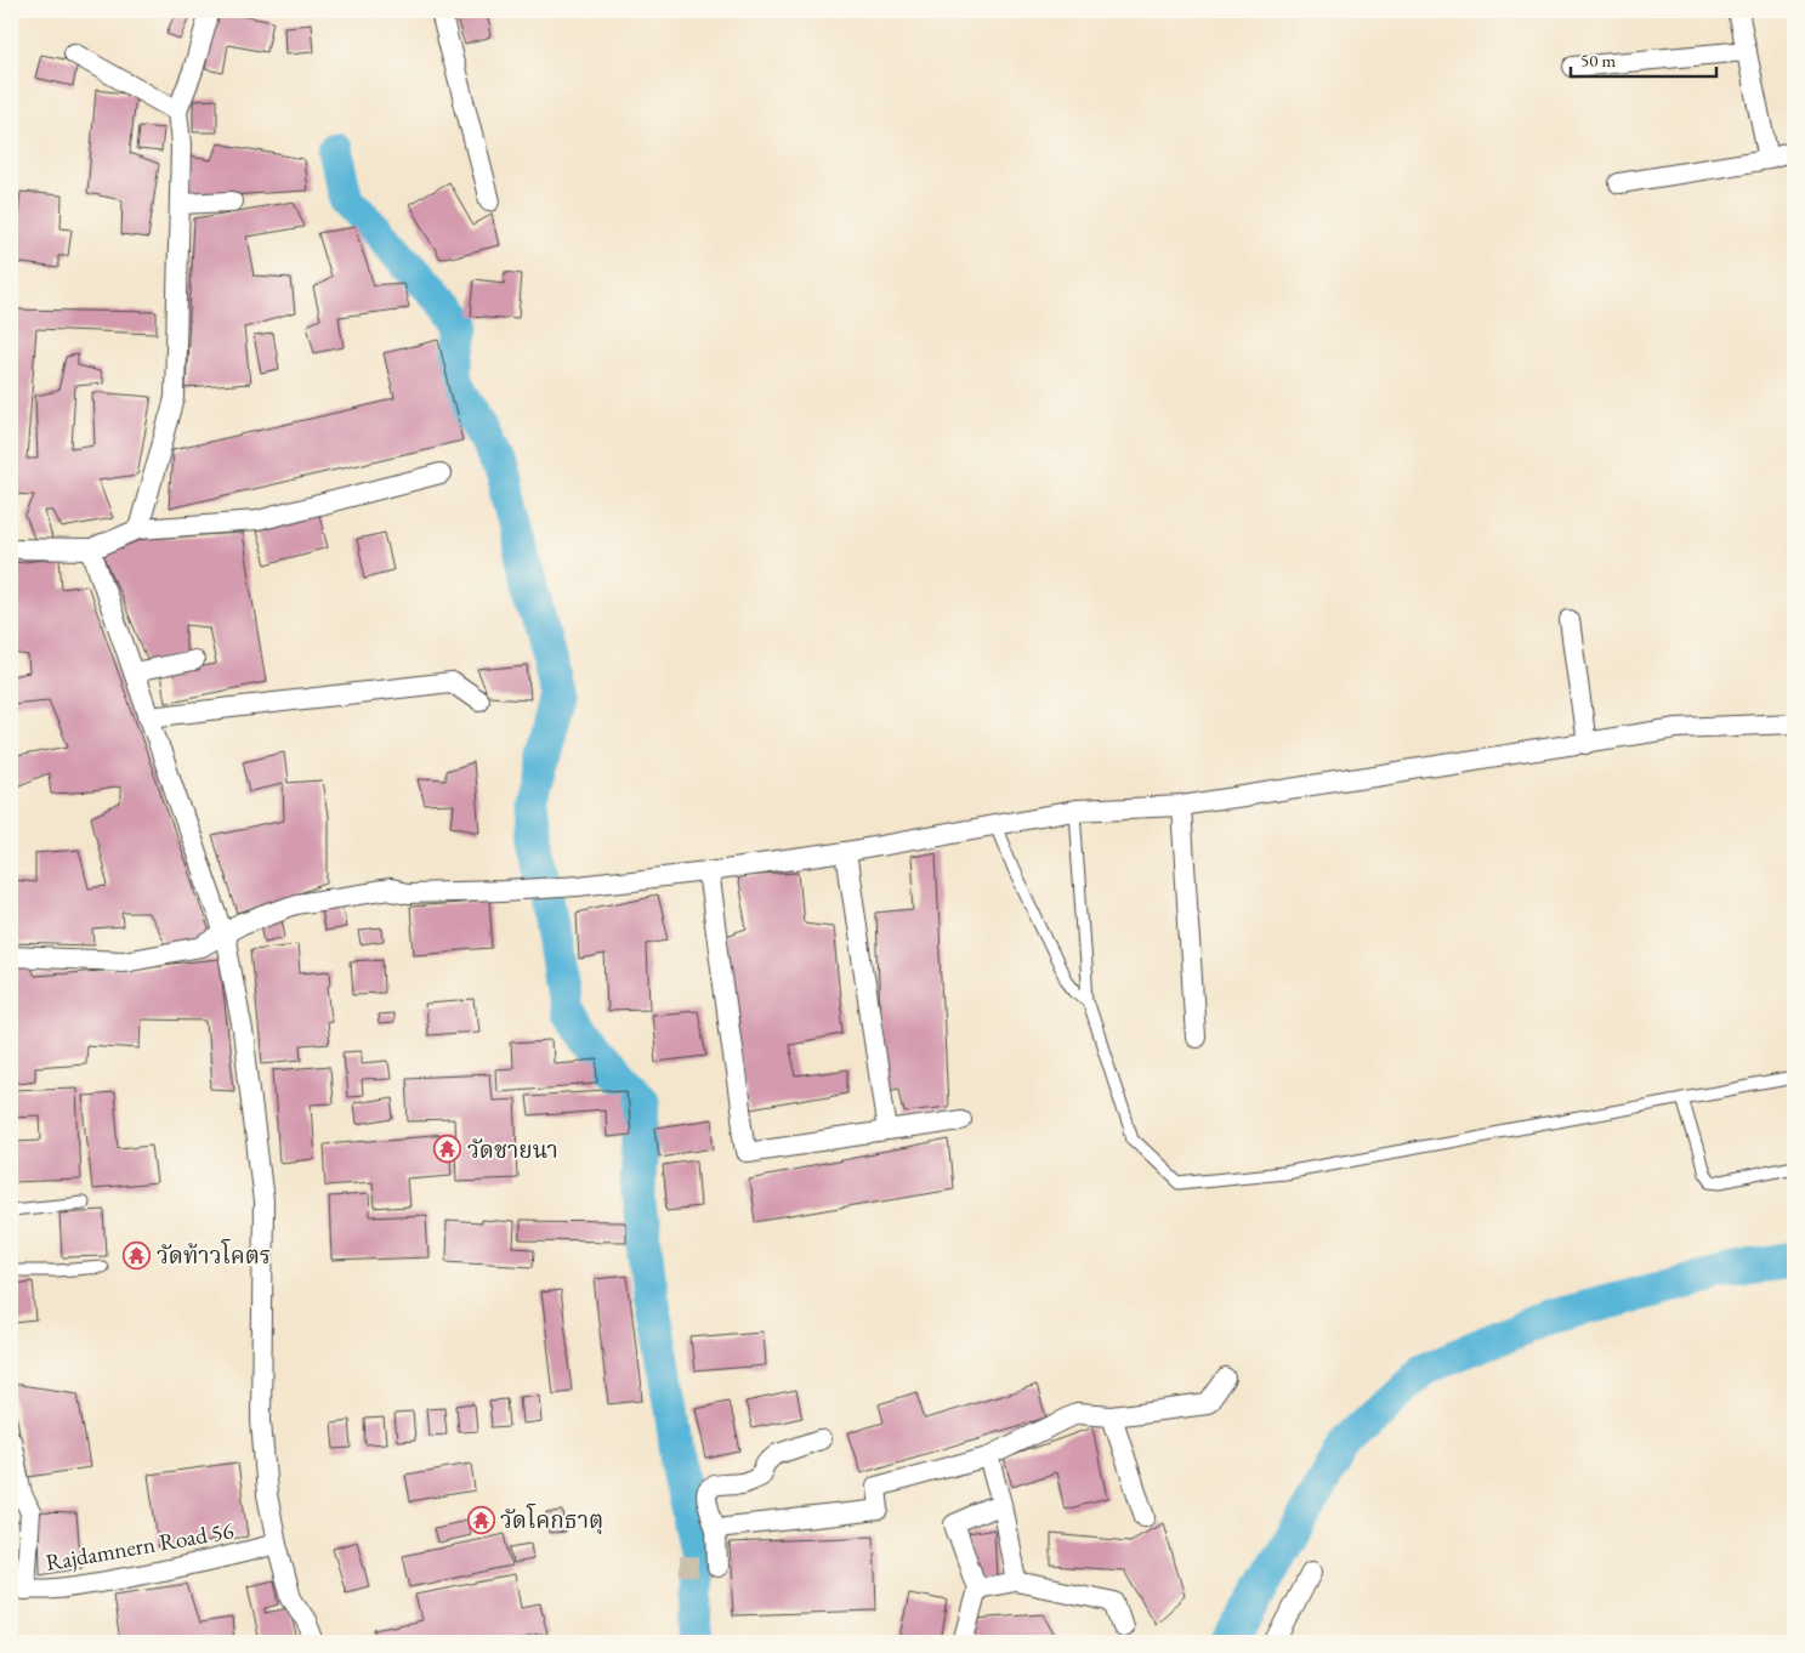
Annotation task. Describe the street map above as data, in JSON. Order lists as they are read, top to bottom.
{
  "streets": {
    "street": ["Rajdamnern Road 56"]
  },
  "places": {
    "temple": ["วัดชายนา", "วัดท้าวโคตร", "วัดโคกธาตุ"]
  },
  "scale_bar": "50 m"
}
